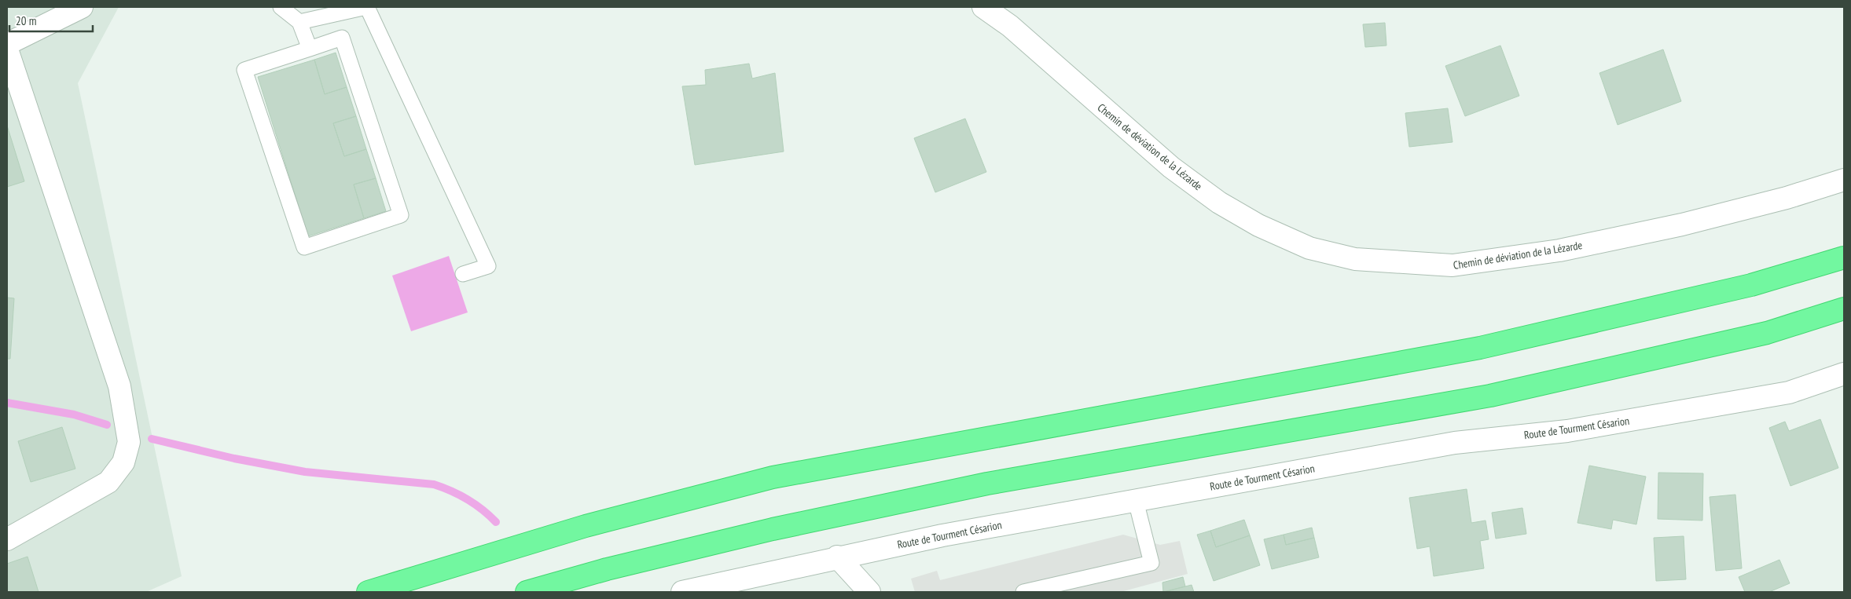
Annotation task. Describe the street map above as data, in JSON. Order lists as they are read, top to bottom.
{
  "streets": {
    "street": ["Chemin de déviation de la Lézarde", "Route de Tourment Césarion"]
  },
  "scale_bar": "20 m"
}
